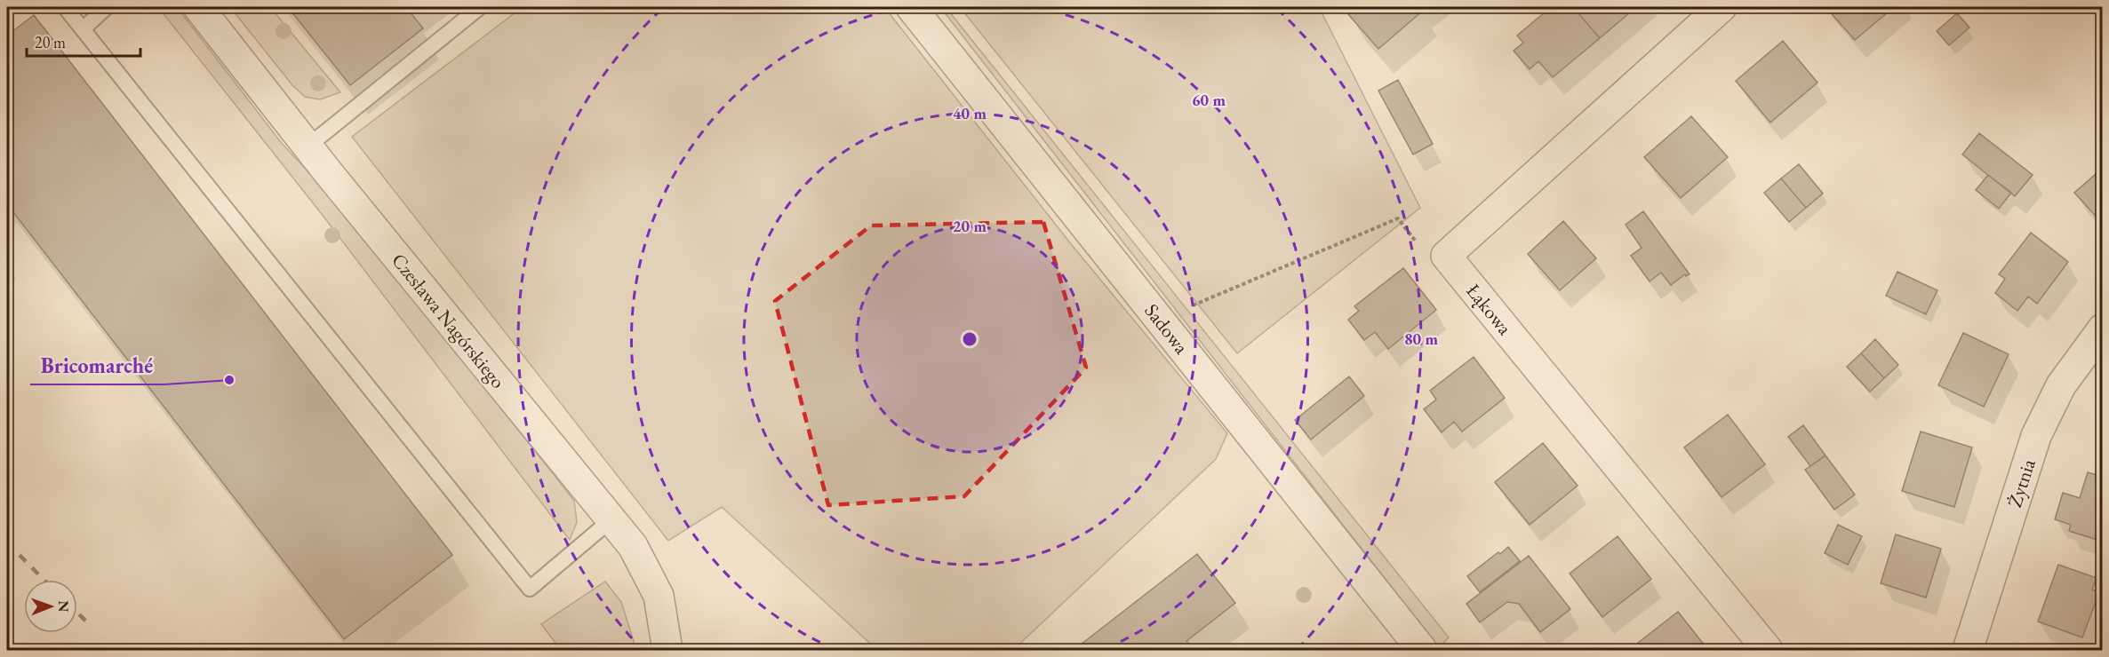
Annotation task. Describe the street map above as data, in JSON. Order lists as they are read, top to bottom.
{
  "streets": {
    "street": [
      "Łąkowa",
      "Czesława Nagórskiego",
      "Sadowa",
      "Żytnia"
    ]
  },
  "places": ["Bricomarché"],
  "scale_bar": "20 m",
  "north": "right",
  "rings": [
    "60 m",
    "40 m",
    "20 m",
    "80 m"
  ]
}
